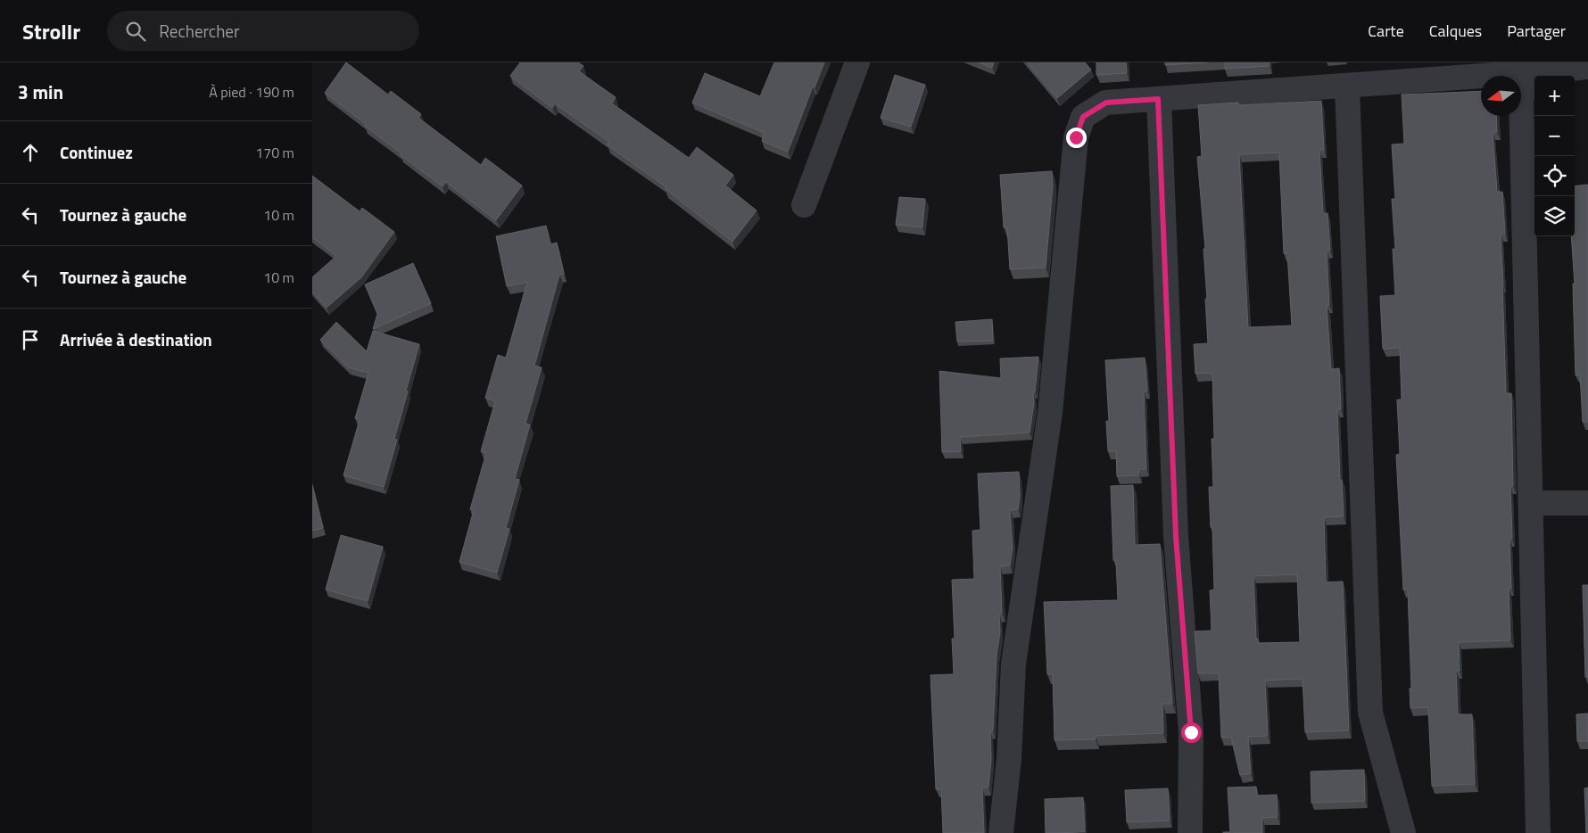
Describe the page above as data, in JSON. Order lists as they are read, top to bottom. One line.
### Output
{"north":"left","page":{"header":"Strollr","search":"Rechercher","nav":["Carte","Calques","Partager"],"heading":["3 min","À pied · 190 m"],"map_buttons":["+","−"],"list":[["Continuez","170 m"],["Tournez à gauche","10 m"],["Tournez à gauche","10 m"],"Arrivée à destination"]}}
